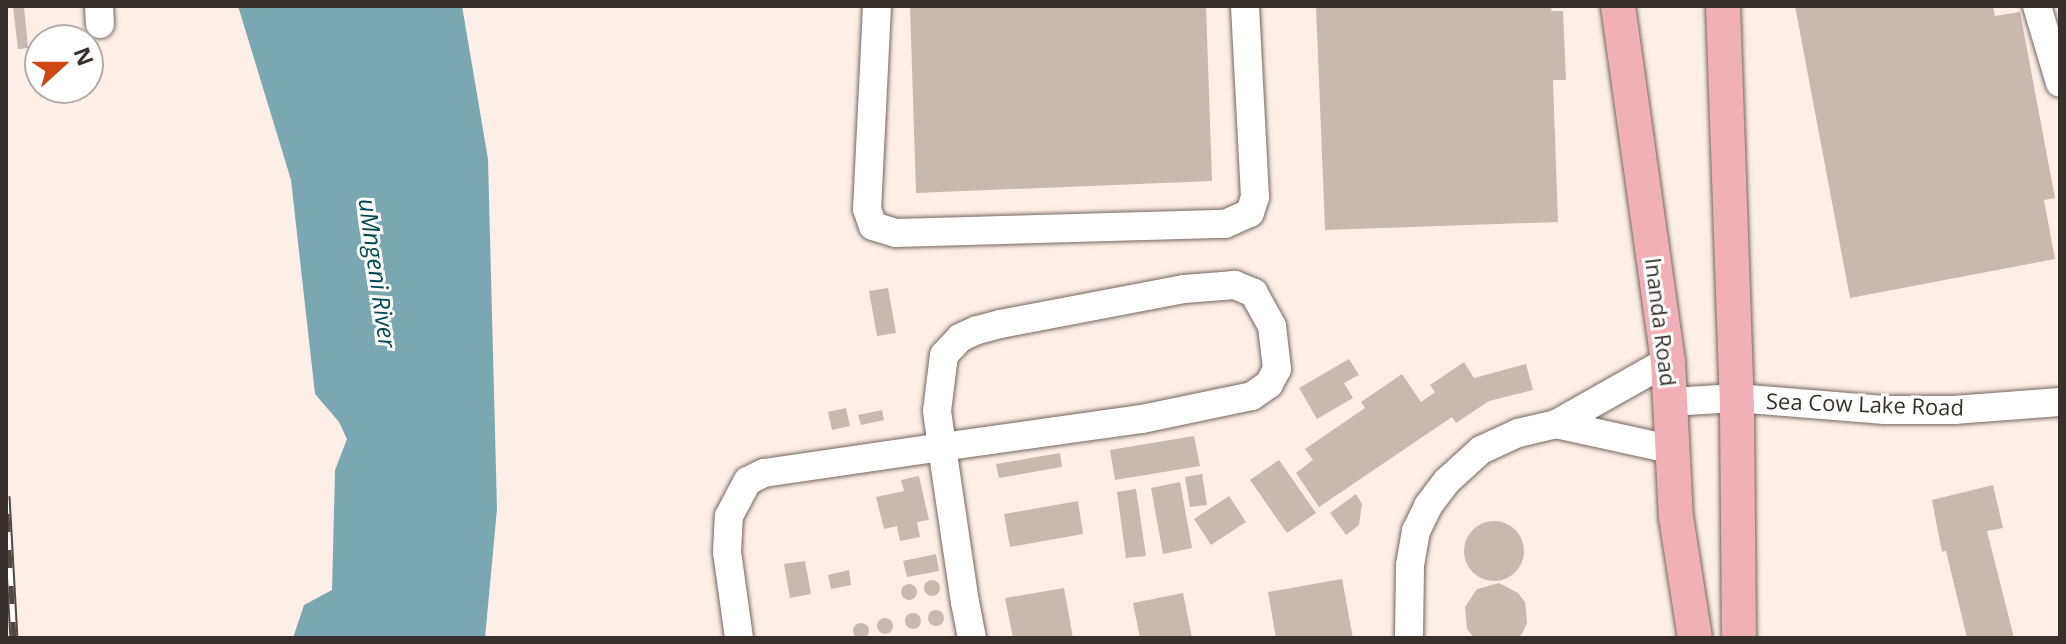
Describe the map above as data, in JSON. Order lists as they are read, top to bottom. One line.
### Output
{"streets":{"main road":["Inanda Road"],"street":["Sea Cow Lake Road"]},"crossings":[["Inanda Road","Sea Cow Lake Road"]],"water":["uMngeni River"],"north":"right"}
